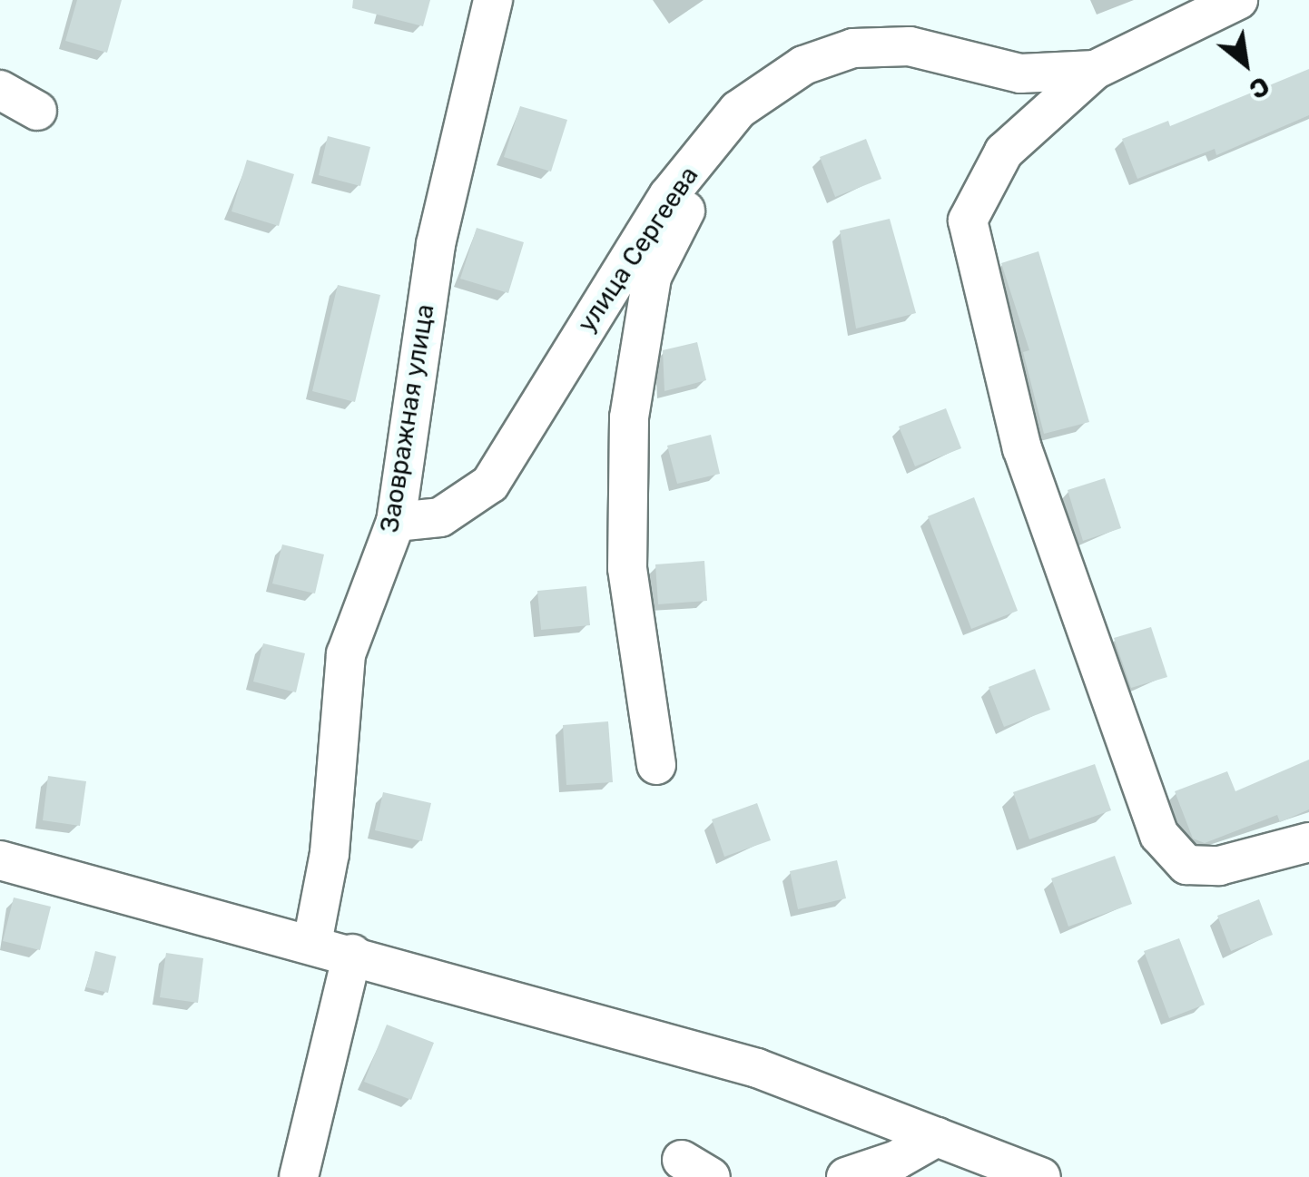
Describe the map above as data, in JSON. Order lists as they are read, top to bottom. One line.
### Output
{"streets":{"street":["улица Сергеева","Заовражная улица"]},"crossings":[["улица Сергеева","Заовражная улица"]],"north":"bottom right"}
